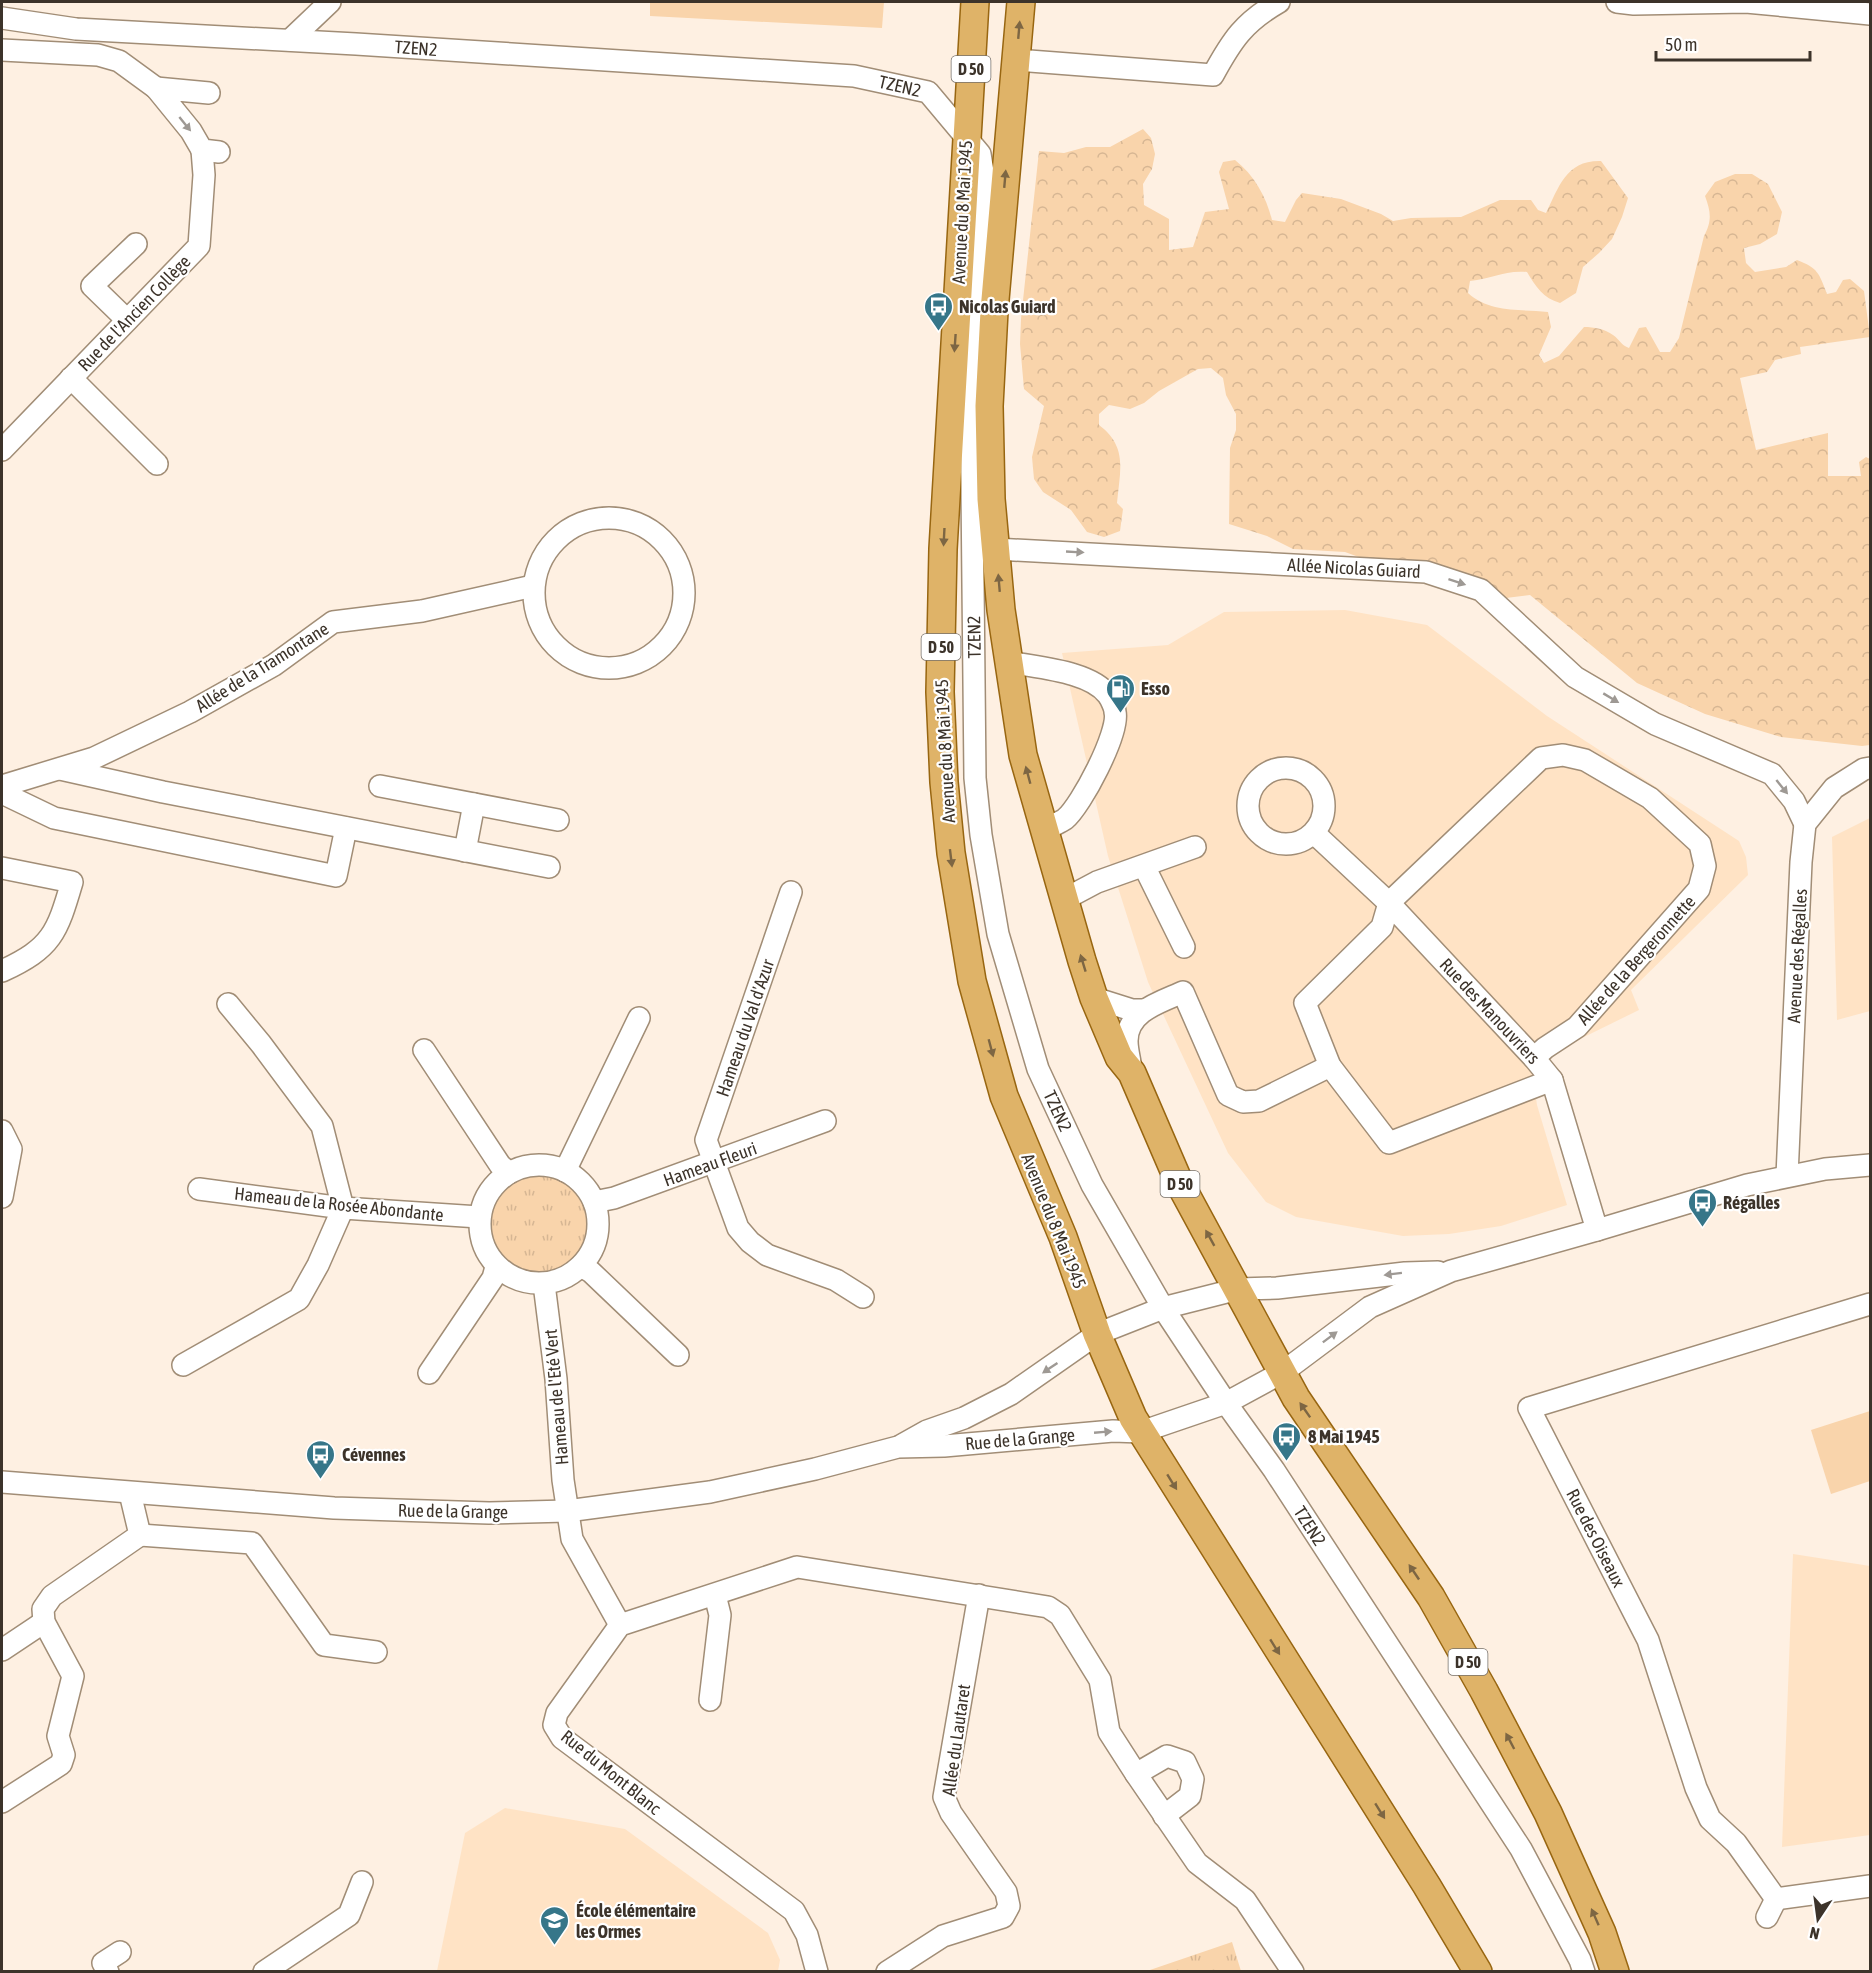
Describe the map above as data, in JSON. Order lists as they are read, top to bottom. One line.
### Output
{"streets":{"main road":["D 50","Avenue du 8 Mai 1945"],"street":["TZEN2","Rue de l'Ancien Collège","Allée Nicolas Guiard","Allée de la Tramontane","Avenue des Régalles","Allée de la Bergeronnette","Rue des Manouvriers","Hameau du Val d'Azur","Hameau Fleuri","Hameau de la Rosée Abondante","Hameau de l'Eté Vert","Rue de la Grange","Rue des Oiseaux","Allée du Lautaret","Rue du Mont Blanc"]},"crossings":[["TZEN2","Avenue du 8 Mai 1945"],["TZEN2","Rue de la Grange"],["D 50","Allée Nicolas Guiard"],["D 50","Rue de la Grange"],["Avenue du 8 Mai 1945","Rue de la Grange"],["Allée Nicolas Guiard","Avenue des Régalles"],["Allée de la Bergeronnette","Rue des Manouvriers"],["Hameau du Val d'Azur","Hameau Fleuri"],["Hameau Fleuri","Hameau de la Rosée Abondante"],["Hameau Fleuri","Hameau de l'Eté Vert"],["Hameau de la Rosée Abondante","Hameau de l'Eté Vert"],["Hameau de l'Eté Vert","Rue de la Grange"],["Hameau de l'Eté Vert","Rue du Mont Blanc"]],"one_way":["Rue de l'Ancien Collège","Allée Nicolas Guiard"],"places":{"bus stop":["Nicolas Guiard","Régalles","8 Mai 1945","Cévennes"],"fuel station":["Esso"],"school or university":["École élémentaire les Ormes"]},"scale_bar":"50 m","north":"bottom"}
